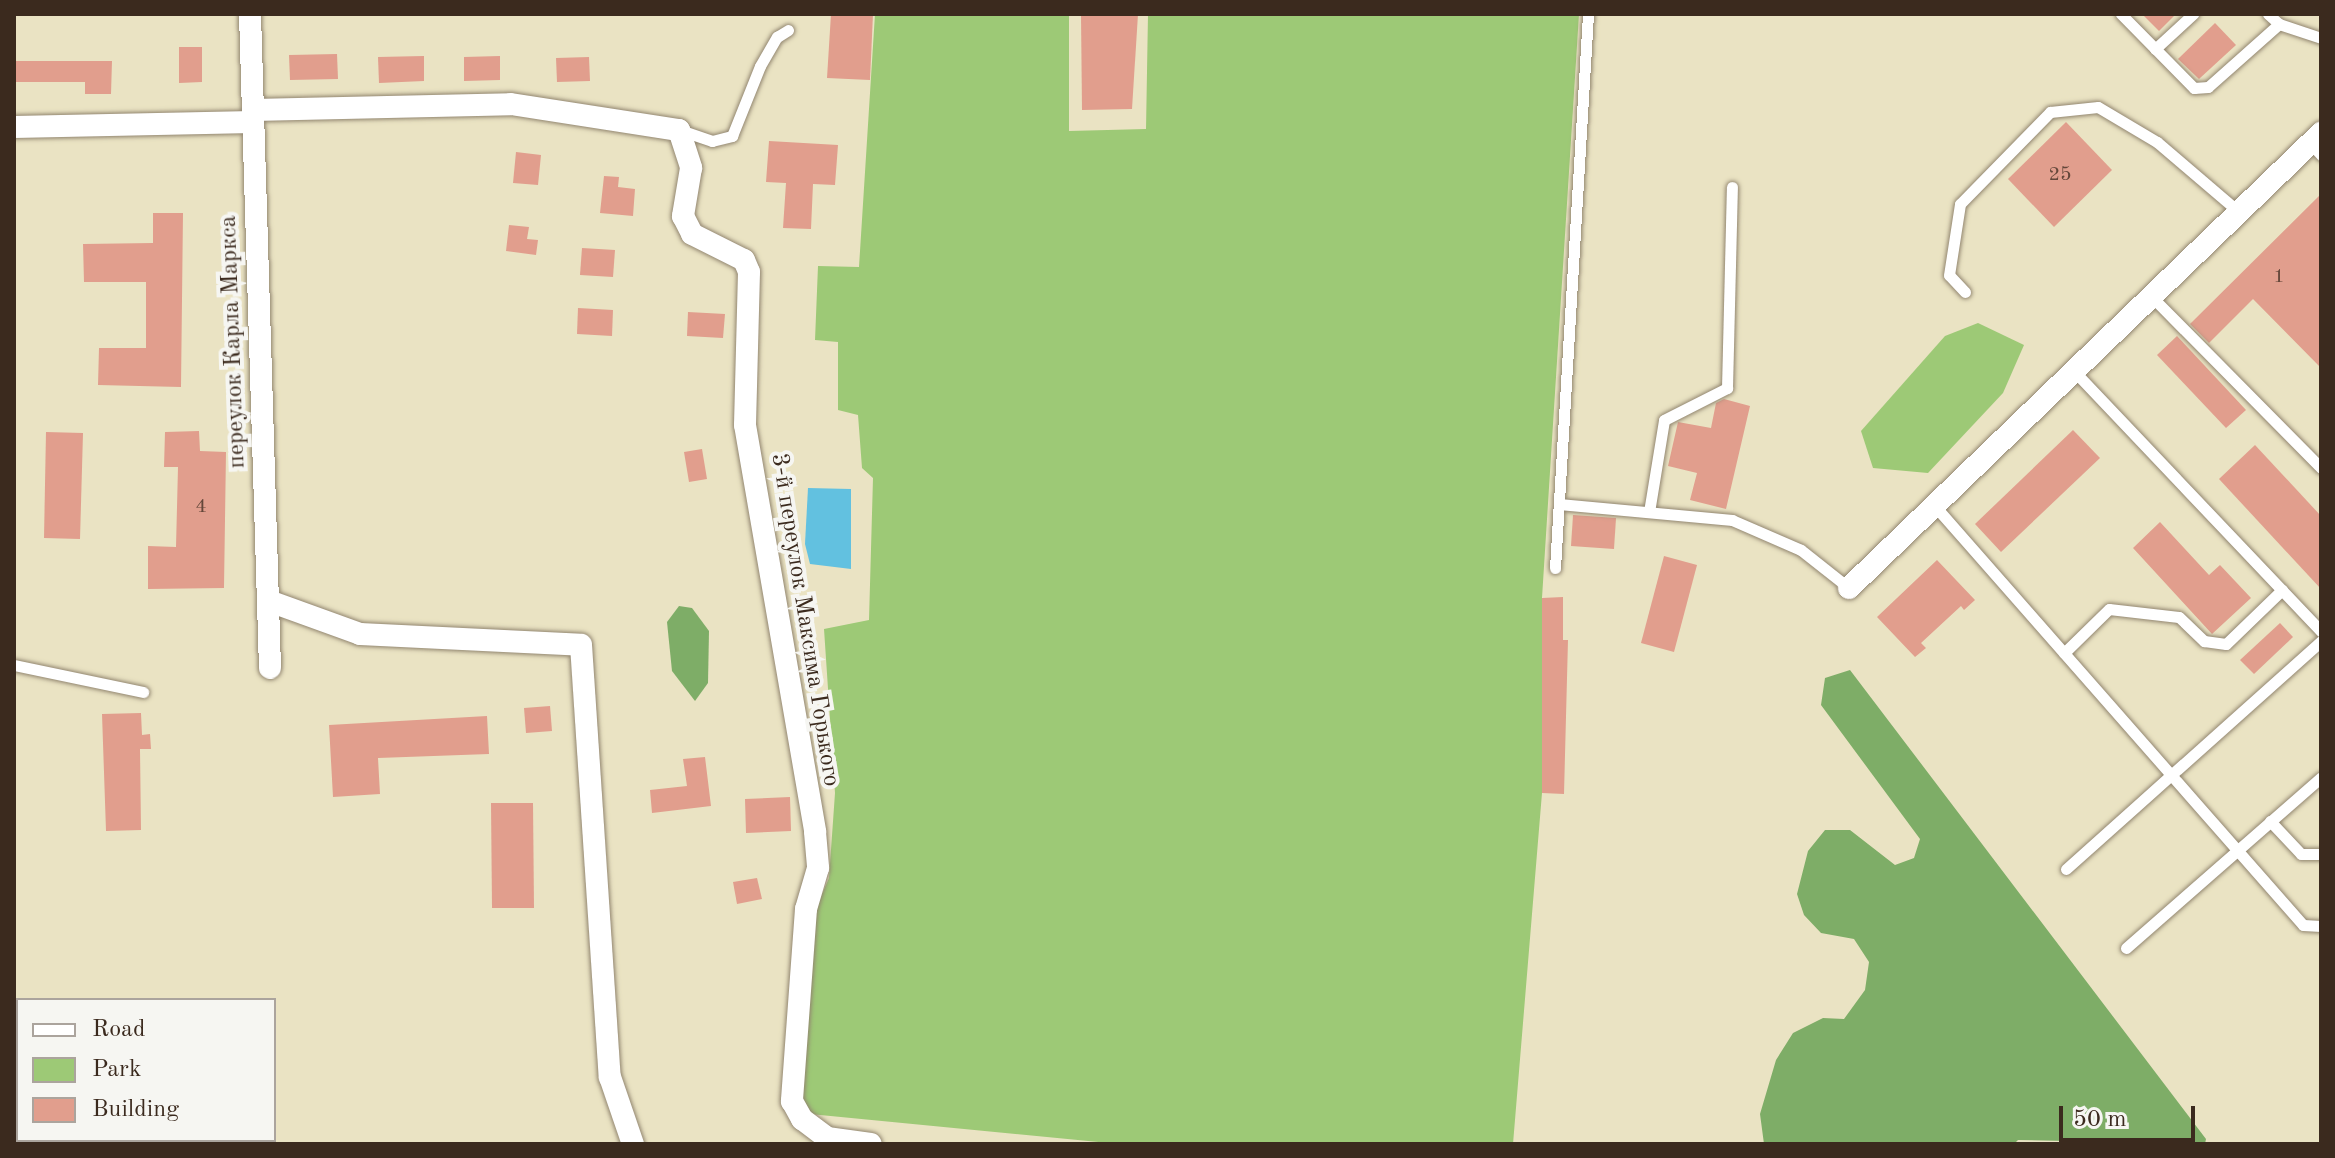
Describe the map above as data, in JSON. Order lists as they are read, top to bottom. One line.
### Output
{"streets":{"street":["переулок Карла Маркса","3-й переулок Максима Горького"]},"house_numbers":["25","1","4"],"legend":["Road","Park","Building"],"scale_bar":"50 m"}
